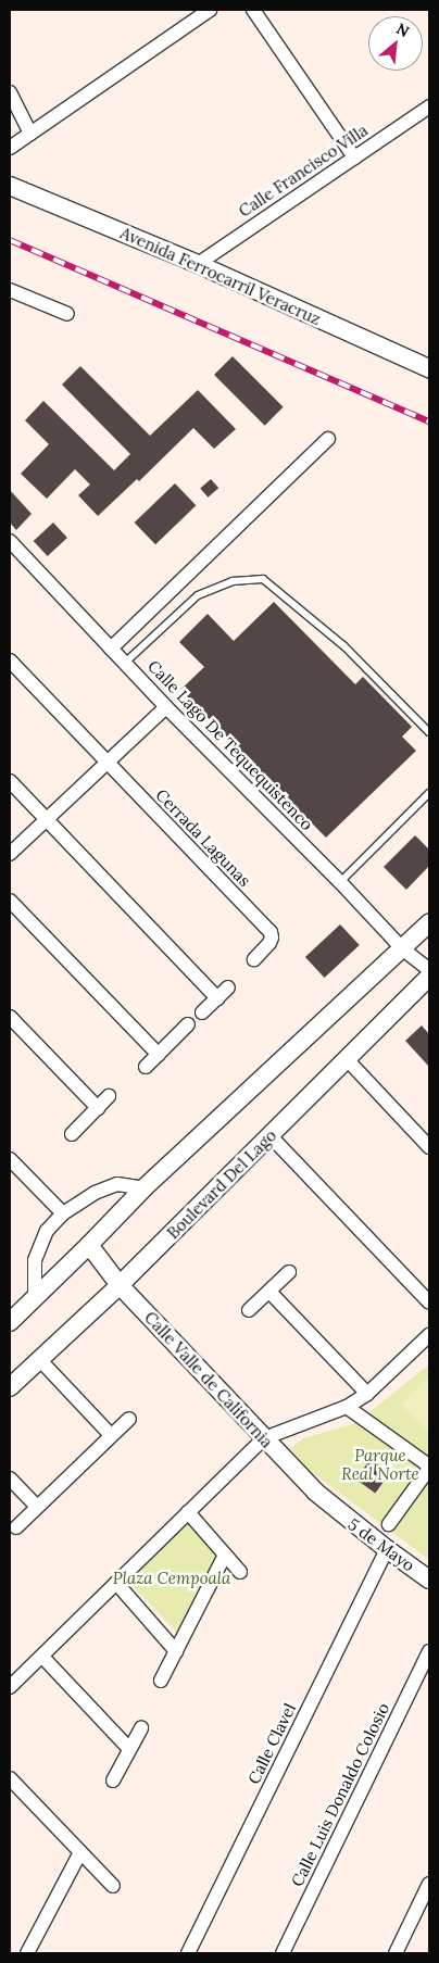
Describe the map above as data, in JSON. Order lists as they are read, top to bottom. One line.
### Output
{"streets":{"street":["Calle Francisco Villa","Avenida Ferrocarril Veracruz","Calle Lago De Tequequistenco","Cerrada Lagunas","Boulevard Del Lago","Calle Valle de California","5 de Mayo","Calle Clavel","Calle Luis Donaldo Colosio"]},"crossings":[["Calle Francisco Villa","Avenida Ferrocarril Veracruz"],["Boulevard Del Lago","Calle Valle de California"],["Calle Valle de California","5 de Mayo"],["5 de Mayo","Calle Clavel"]],"parks":["Parque Real Norte","Plaza Cempoala"],"north":"top right"}
